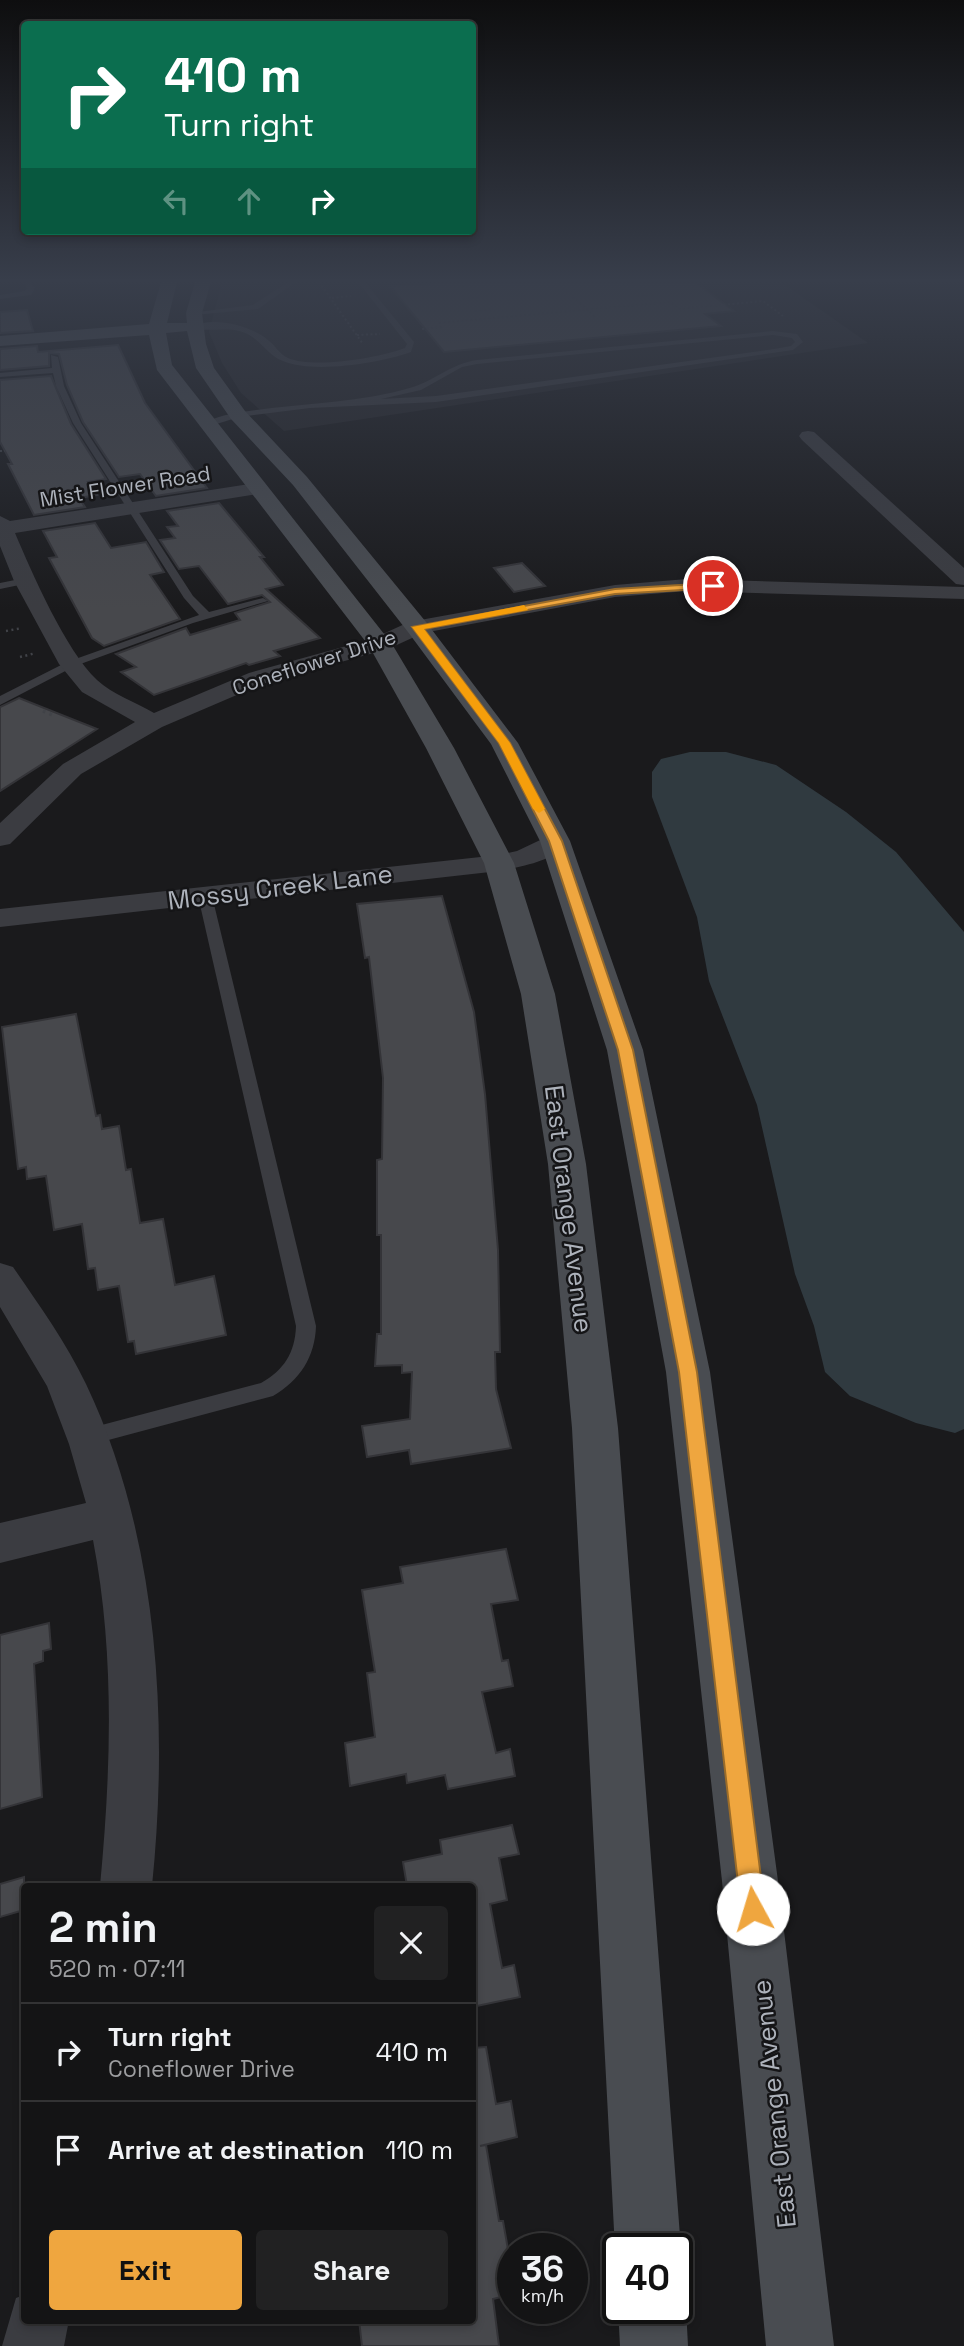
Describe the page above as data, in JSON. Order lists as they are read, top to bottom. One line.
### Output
{"streets":{"street":["Mist Flower Road","Coneflower Drive","Mossy Creek Lane","East Orange Avenue"]},"crossings":[["Mist Flower Road","East Orange Avenue"],["Coneflower Drive","East Orange Avenue"],["Mossy Creek Lane","East Orange Avenue"]],"page":{"turn":["410 m","Turn right"],"heading":["2 min","520 m · 07:11"],"list":[{"name":"Turn right","note":"Coneflower Drive","value":"410 m"},{"name":"Arrive at destination","value":"110 m"}],"buttons":["Exit","Share"],"speed":"36 km/h","limit":"40"}}
